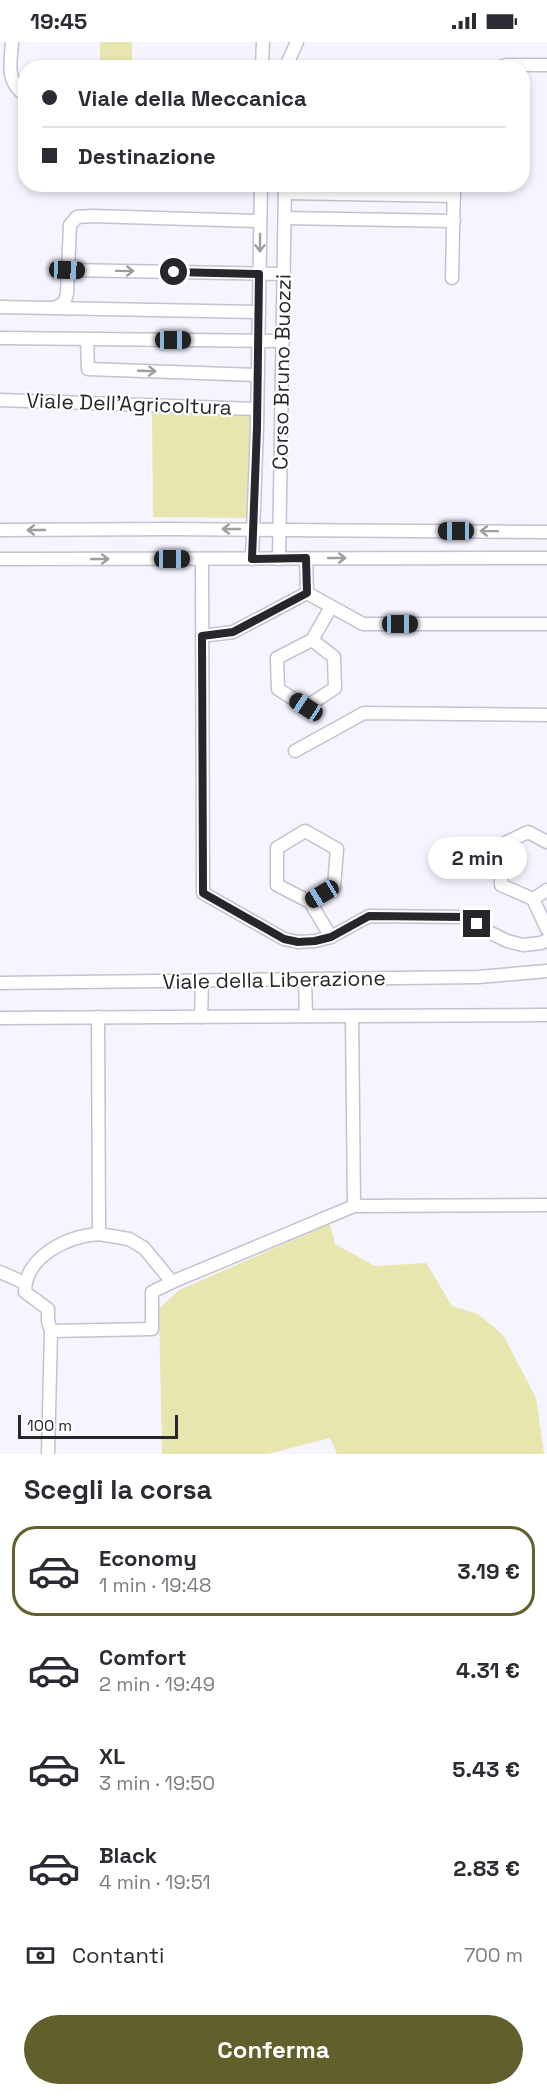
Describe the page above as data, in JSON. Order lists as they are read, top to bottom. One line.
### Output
{"streets":{"street":["Corso Bruno Buozzi","Viale Dell'Agricoltura","Viale della Liberazione"]},"crossings":[["Corso Bruno Buozzi","Viale Dell'Agricoltura"]],"scale_bar":"100 m","page":{"status":"19:45","banner":["Viale della Meccanica","Destinazione"],"bubble":"2 min","scale":"100 m","heading":"Scegli la corsa","list":[{"name":"Economy","note":"1 min · 19:48","value":"3.19 €"},{"name":"Comfort","note":"2 min · 19:49","value":"4.31 €"},{"name":"XL","note":"3 min · 19:50","value":"5.43 €"},{"name":"Black","note":"4 min · 19:51","value":"2.83 €"}],"pay":["Contanti","700 m"],"buttons":"Conferma"}}
